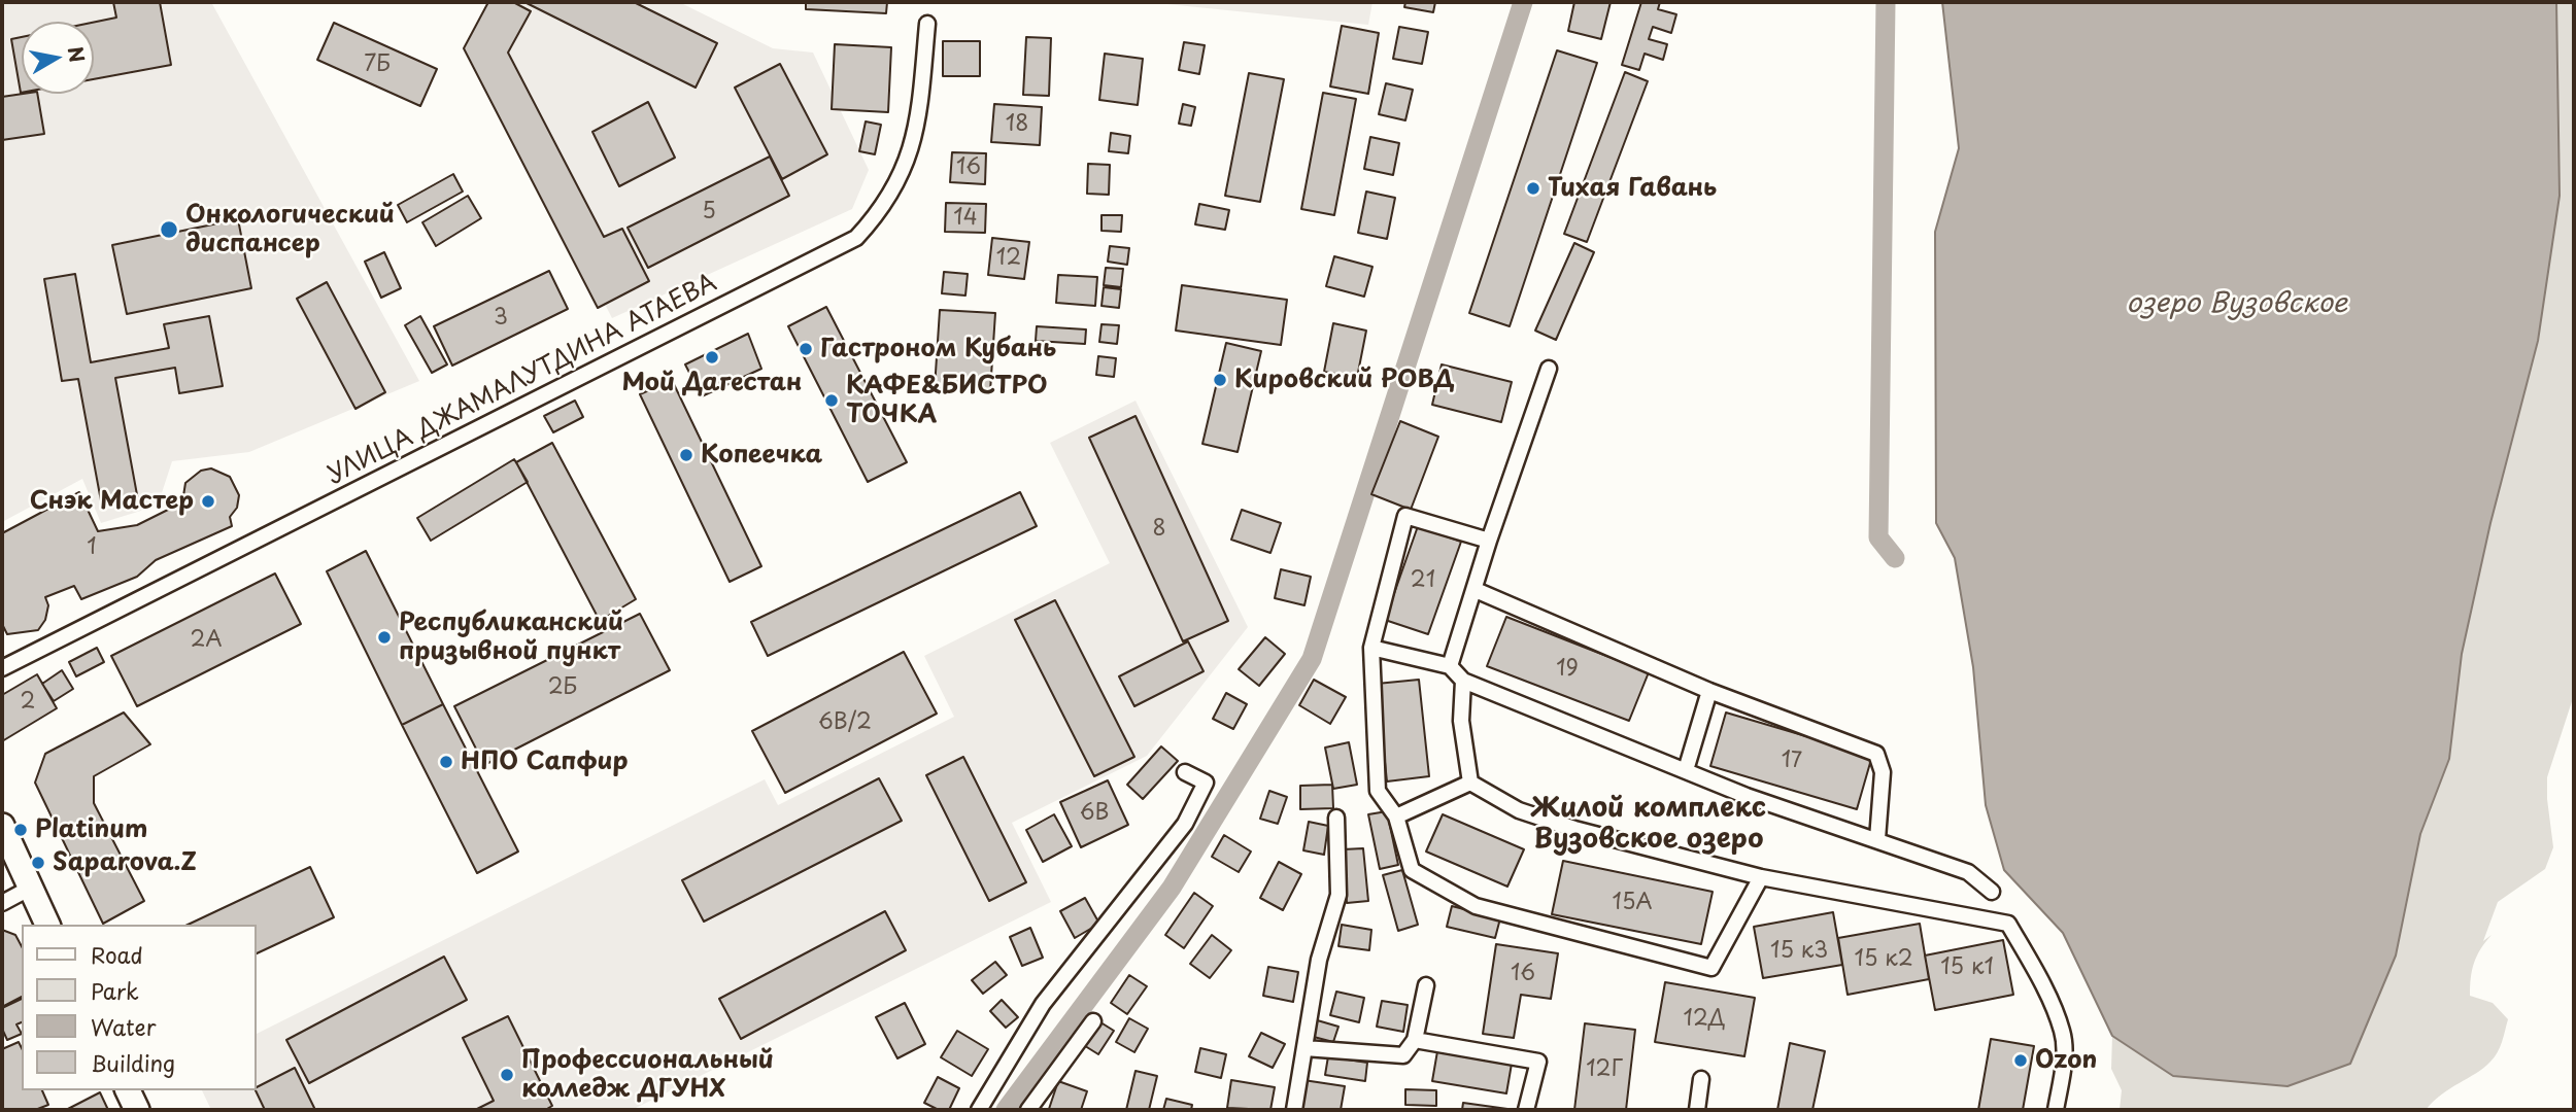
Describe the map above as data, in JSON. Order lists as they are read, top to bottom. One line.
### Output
{"streets":{"street":["УЛИЦА ДЖАМАЛУТДИНА АТАЕВА"]},"districts":["Жилой комплекс Вузовское озеро"],"water":["озеро Вузовское"],"places":["Тихая Гавань","Онкологический диспансер","Гастроном Кубань","Мой Дагестан","Кировский РОВД","КАФЕ&БИСТРО ТОЧКА","Копеечка","Снэк Мастер","Республиканский призывной пункт","НПО Сапфир","Platinum","Saparova.Z","Ozon","Профессиональный колледж ДГУНХ"],"house_numbers":["7Б","18","16","5","14","12","3","8","1","21","2А","19","2Б","2","6В/2","17","6В","15А","15 к3","15 к2","15 к1","16","12Д","12Г"],"legend":["Road","Park","Water","Building"],"north":"right"}
